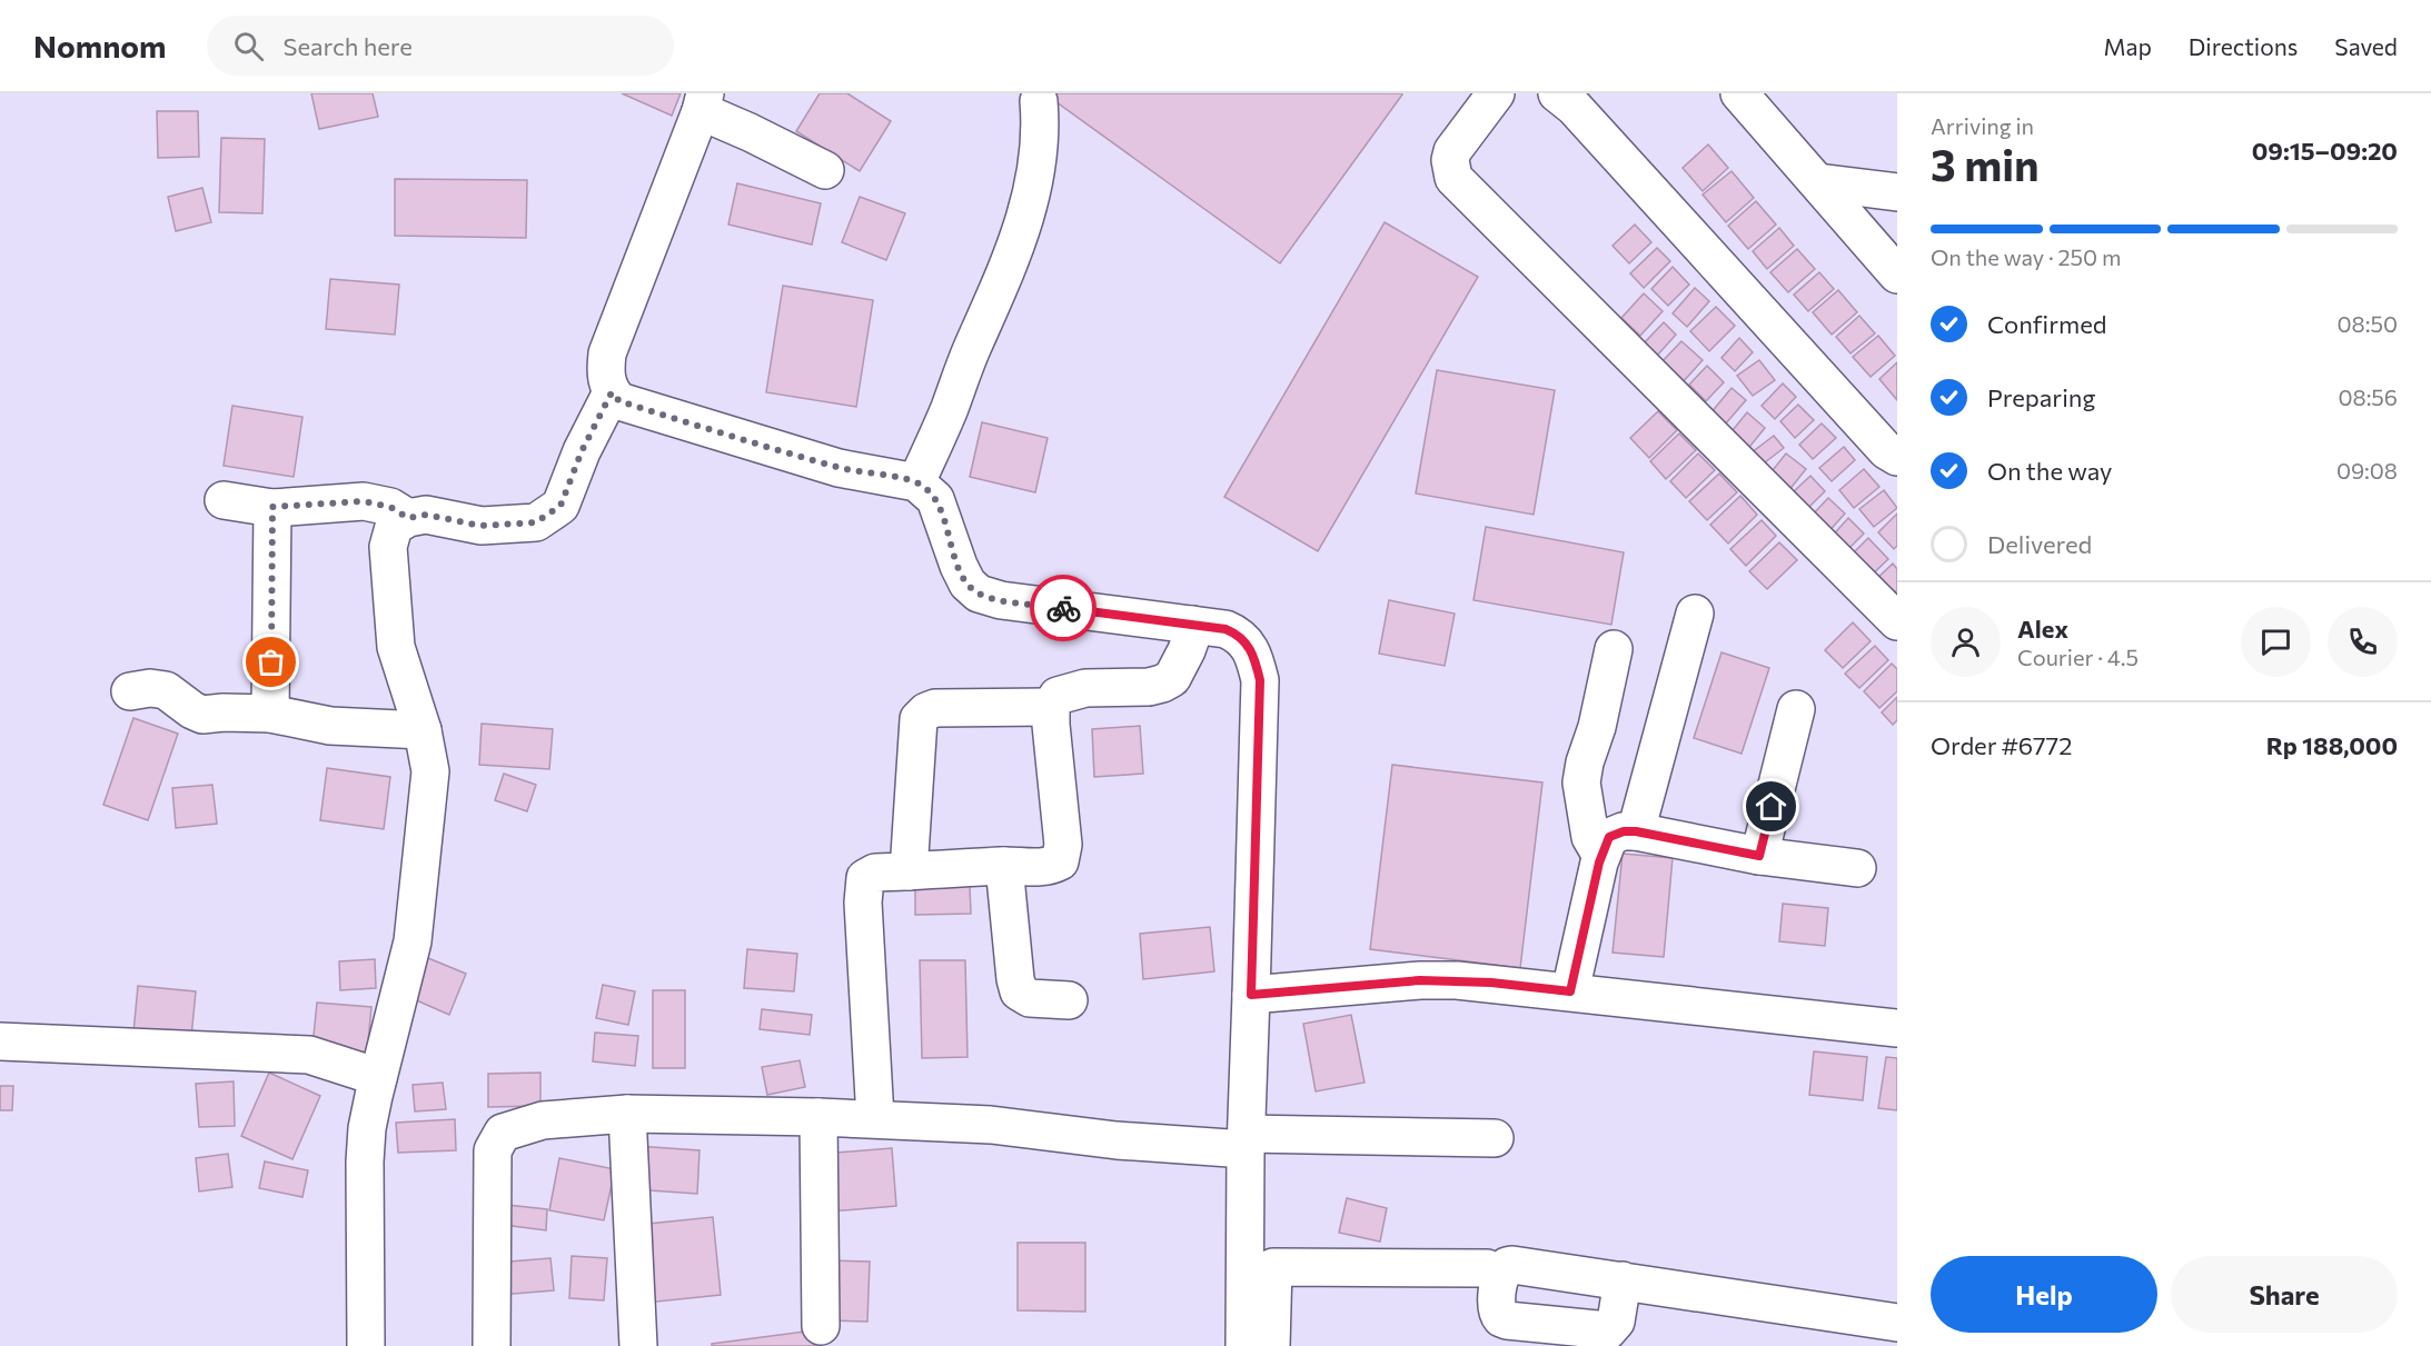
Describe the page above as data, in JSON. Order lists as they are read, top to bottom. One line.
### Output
{"page":{"header":"Nomnom","search":"Search here","nav":["Map","Directions","Saved"],"heading":["3 min","Arriving in","09:15–09:20"],"panel":["Alex","Courier · 4.5","Order #6772","Rp 188,000"],"bar":"On the way · 250 m","list":[["Confirmed","08:50"],["Preparing","08:56"],["On the way","09:08"],"Delivered"],"buttons":["Help","Share"]}}
